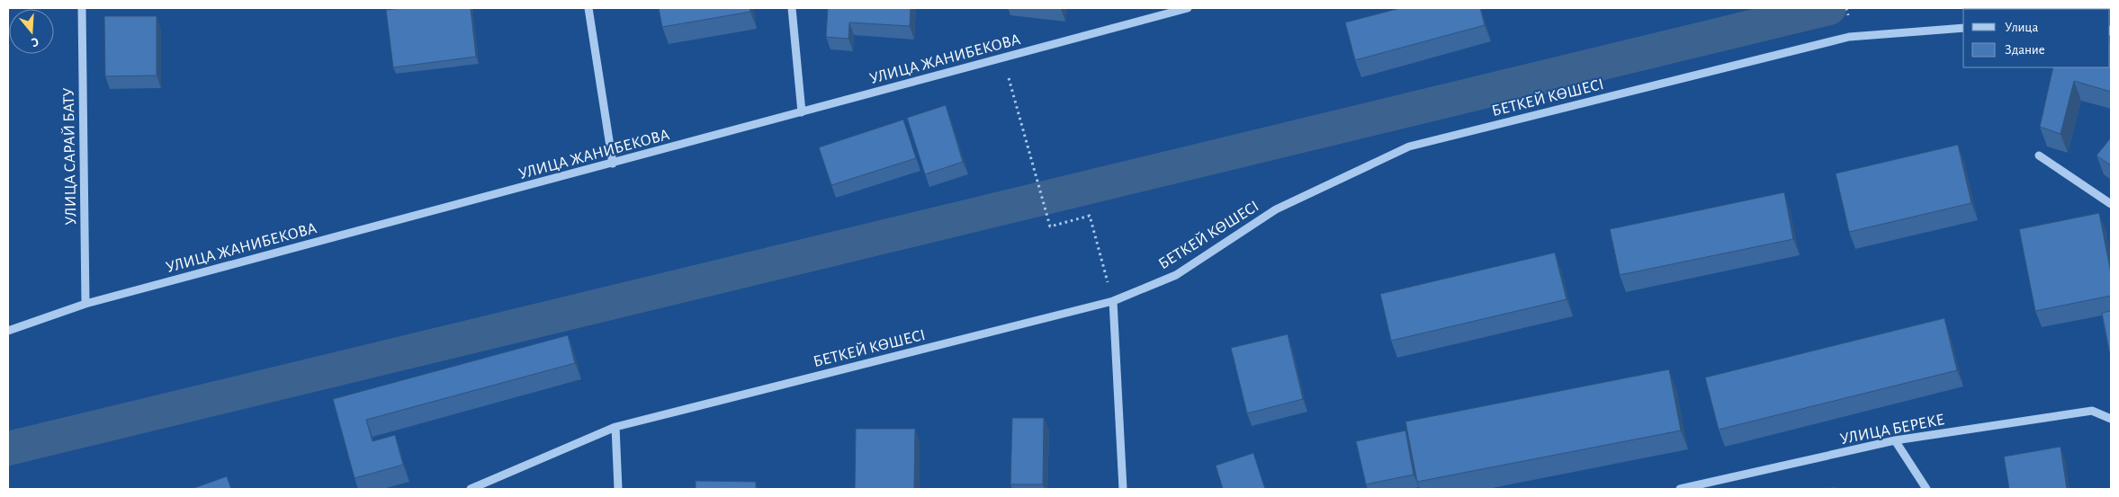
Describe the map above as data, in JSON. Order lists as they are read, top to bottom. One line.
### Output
{"streets":{"street":["УЛИЦА ЖАНИБЕКОВА","БЕТКЕЙ КӨШЕСІ","УЛИЦА САРАЙ БАТУ","УЛИЦА БЕРЕКЕ"]},"crossings":[["УЛИЦА ЖАНИБЕКОВА","УЛИЦА САРАЙ БАТУ"]],"legend":["Улица","Здание"],"north":"bottom"}
